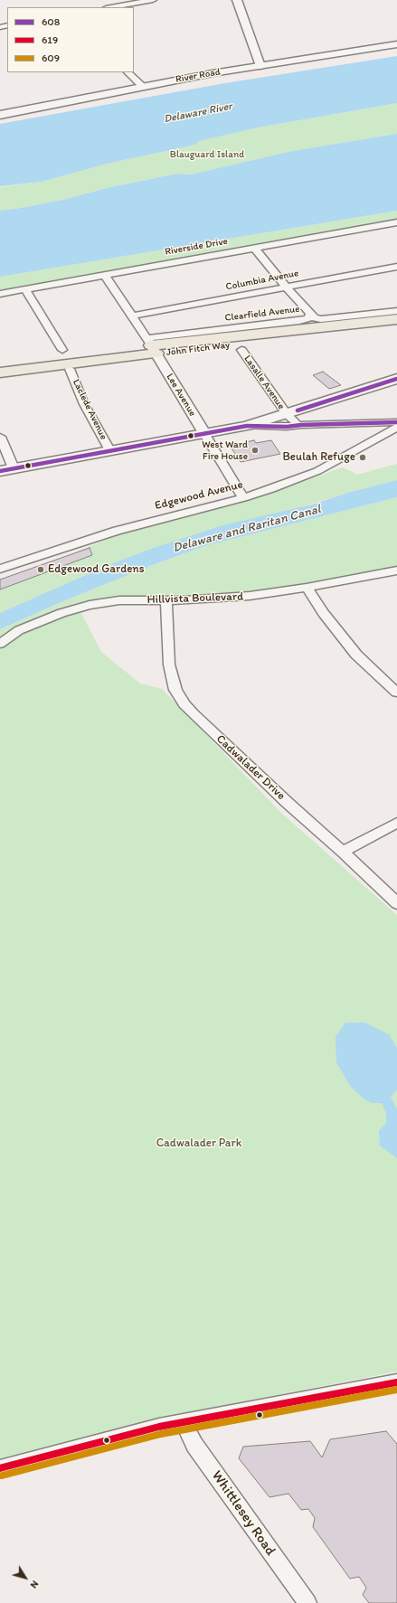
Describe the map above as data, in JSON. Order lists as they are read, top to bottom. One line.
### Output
{"streets":{"highway":["John Fitch Way"],"main road":["River Road"],"street":["Riverside Drive","Columbia Avenue","Clearfield Avenue","Lasalle Avenue","Lee Avenue","Laclede Avenue","Edgewood Avenue","Hillvista Boulevard","Cadwalader Drive","Whittlesey Road"]},"crossings":[["Riverside Drive","Lee Avenue"],["Columbia Avenue","Lee Avenue"],["Clearfield Avenue","John Fitch Way"],["Clearfield Avenue","Lee Avenue"],["John Fitch Way","Lee Avenue"],["Lee Avenue","Edgewood Avenue"],["Hillvista Boulevard","Cadwalader Drive"]],"water":["Delaware River","Delaware and Raritan Canal"],"parks":["Blauguard Island","Cadwalader Park"],"places":["West Ward Fire House","Beulah Refuge","Edgewood Gardens"],"lines":["transit line 608","transit line 619","transit line 609"],"legend":["608","619","609"],"north":"bottom right"}
